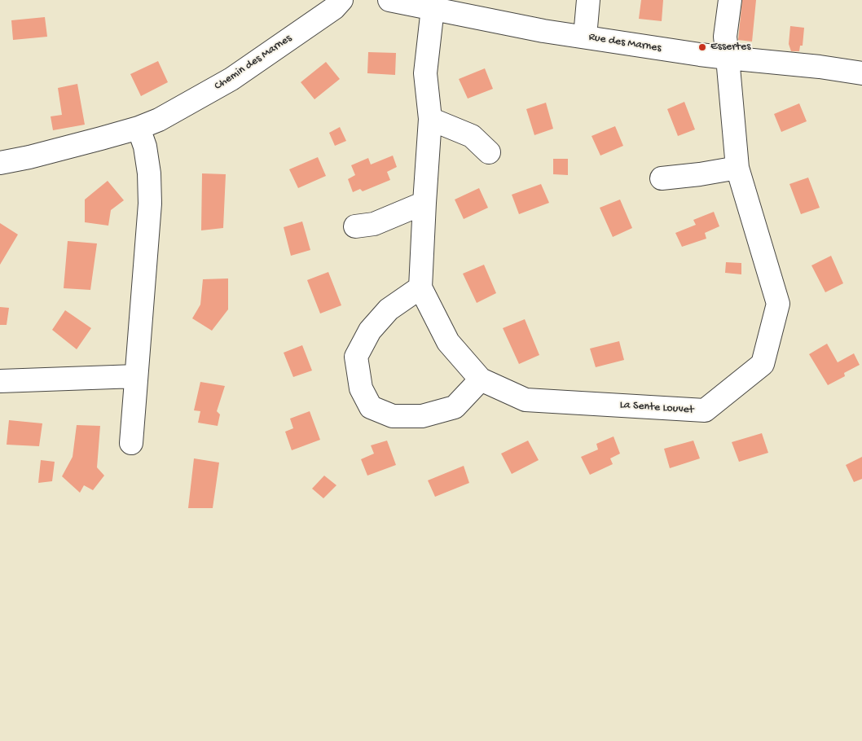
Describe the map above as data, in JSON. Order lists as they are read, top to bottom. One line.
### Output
{"streets":{"street":["Rue des Marnes","Chemin des Marnes","La Sente Louvet"]},"crossings":[["Rue des Marnes","La Sente Louvet"]],"places":["Essertes"]}
